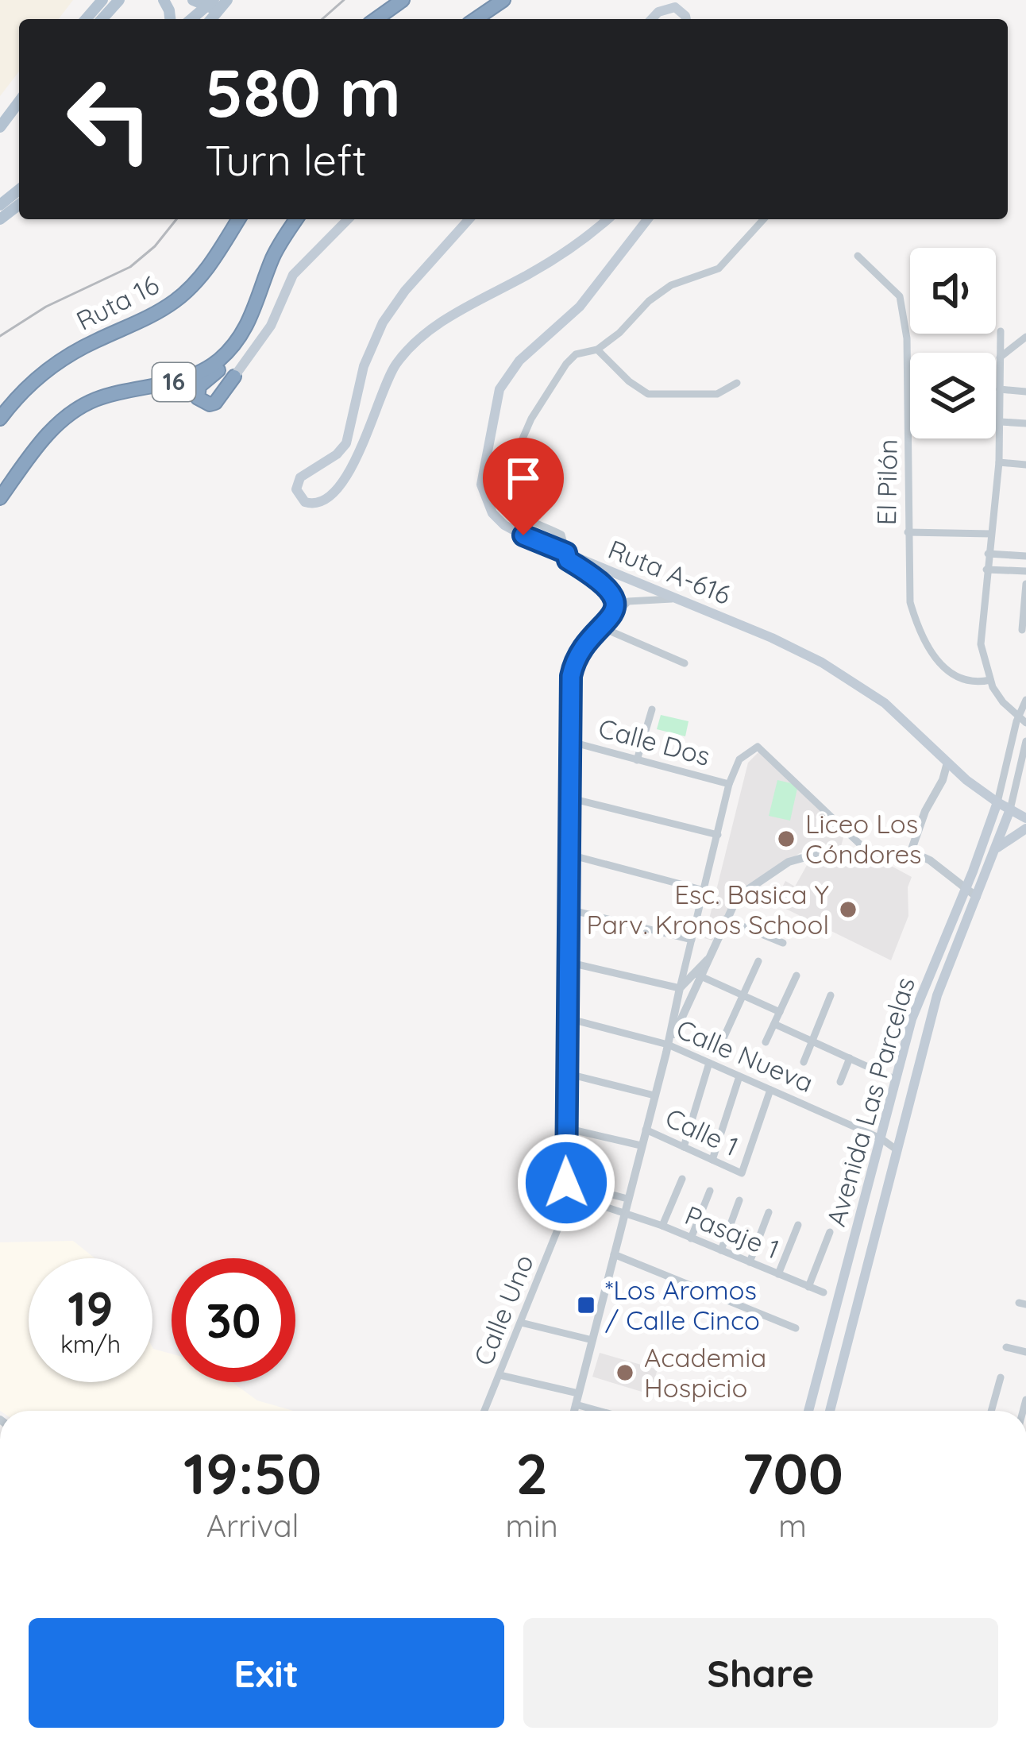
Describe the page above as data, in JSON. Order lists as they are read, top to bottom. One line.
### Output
{"streets":{"highway":["Ruta 16","16"],"main road":["Ruta A-616","Avenida Las Parcelas"],"street":["El Pilón","Calle Dos","Calle Nueva","Calle 1","Pasaje 1","Calle Uno"]},"crossings":[["Ruta A-616","Avenida Las Parcelas"],["Ruta A-616","Calle Uno"],["Calle Dos","Calle Uno"],["Calle Nueva","Avenida Las Parcelas"],["Calle Nueva","Calle 1"],["Calle Nueva","Calle Uno"],["Pasaje 1","Calle Uno"]],"places":{"other":["Liceo Los Cóndores","Esc. Basica Y Parv. Kronos School","Academia Hospicio"],"transit":["*Los Aromos / Calle Cinco"]},"page":{"turn":["580 m","Turn left"],"speed":"19 km/h","limit":"30","eta":["19:50","Arrival","2","min","700","m"],"buttons":["Exit","Share"]}}
